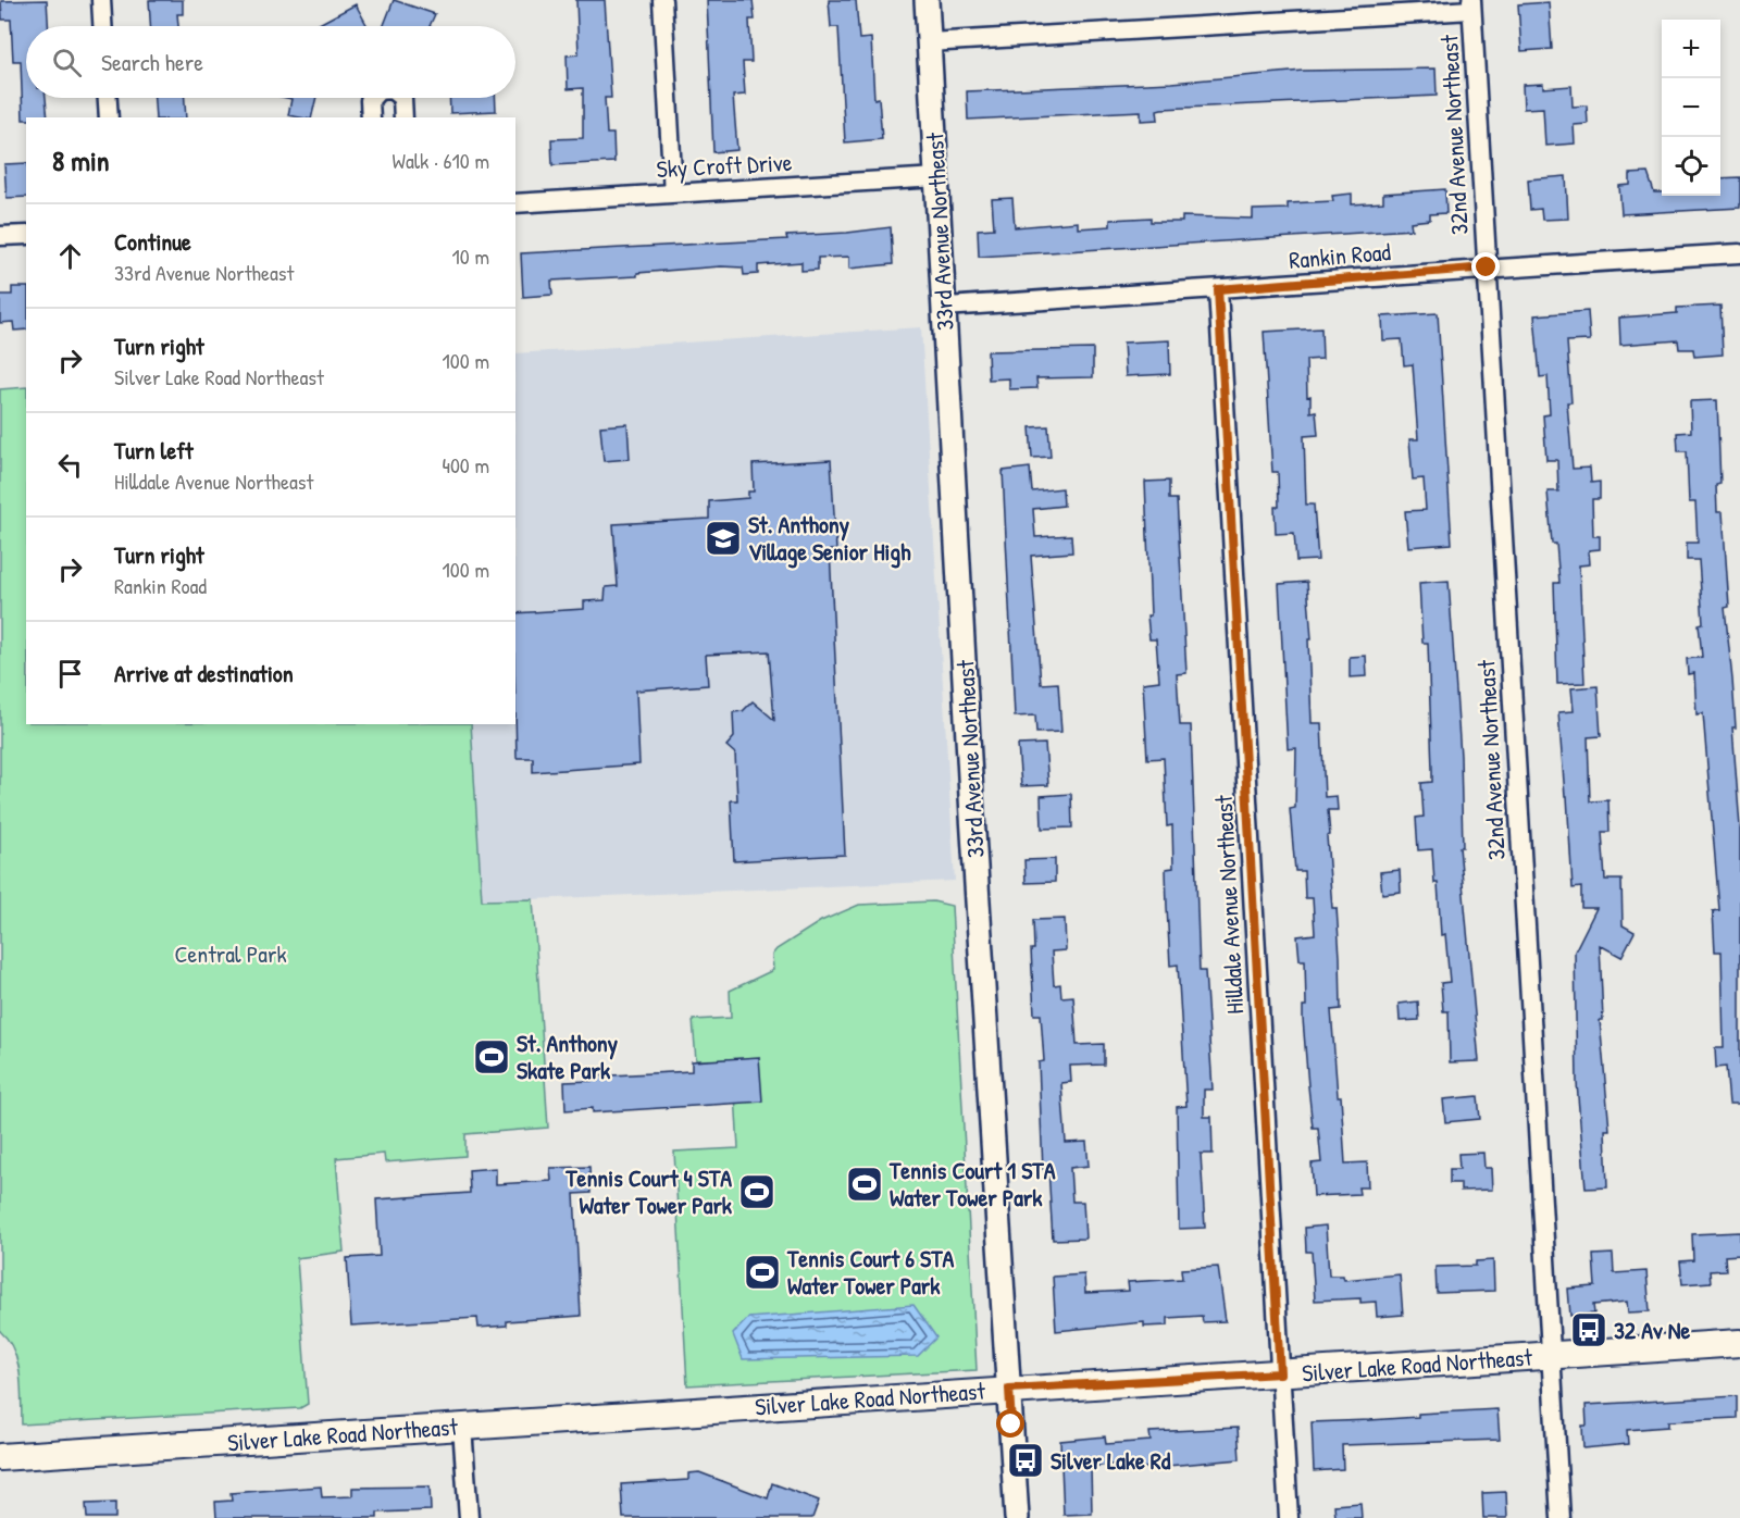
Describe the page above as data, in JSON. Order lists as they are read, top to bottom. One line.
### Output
{"streets":{"main road":["Silver Lake Road Northeast"],"street":["32nd Avenue Northeast","Sky Croft Drive","33rd Avenue Northeast","Rankin Road","Hilldale Avenue Northeast"]},"crossings":[["32nd Avenue Northeast","Rankin Road"],["32nd Avenue Northeast","Silver Lake Road Northeast"],["Sky Croft Drive","33rd Avenue Northeast"],["33rd Avenue Northeast","Rankin Road"],["33rd Avenue Northeast","Silver Lake Road Northeast"],["Rankin Road","Hilldale Avenue Northeast"],["Hilldale Avenue Northeast","Silver Lake Road Northeast"]],"parks":["Central Park"],"places":{"school or university":["St. Anthony Village Senior High"],"sports":["St. Anthony Skate Park","Tennis Court 1 STA Water Tower Park","Tennis Court 4 STA Water Tower Park","Tennis Court 6 STA Water Tower Park"],"bus stop":["32 Av Ne","Silver Lake Rd"]},"page":{"map_buttons":["+","−"],"search":"Search here","heading":["8 min","Walk · 610 m"],"list":[["Continue","33rd Avenue Northeast","10 m"],["Turn right","Silver Lake Road Northeast","100 m"],["Turn left","Hilldale Avenue Northeast","400 m"],["Turn right","Rankin Road","100 m"],"Arrive at destination"]}}
